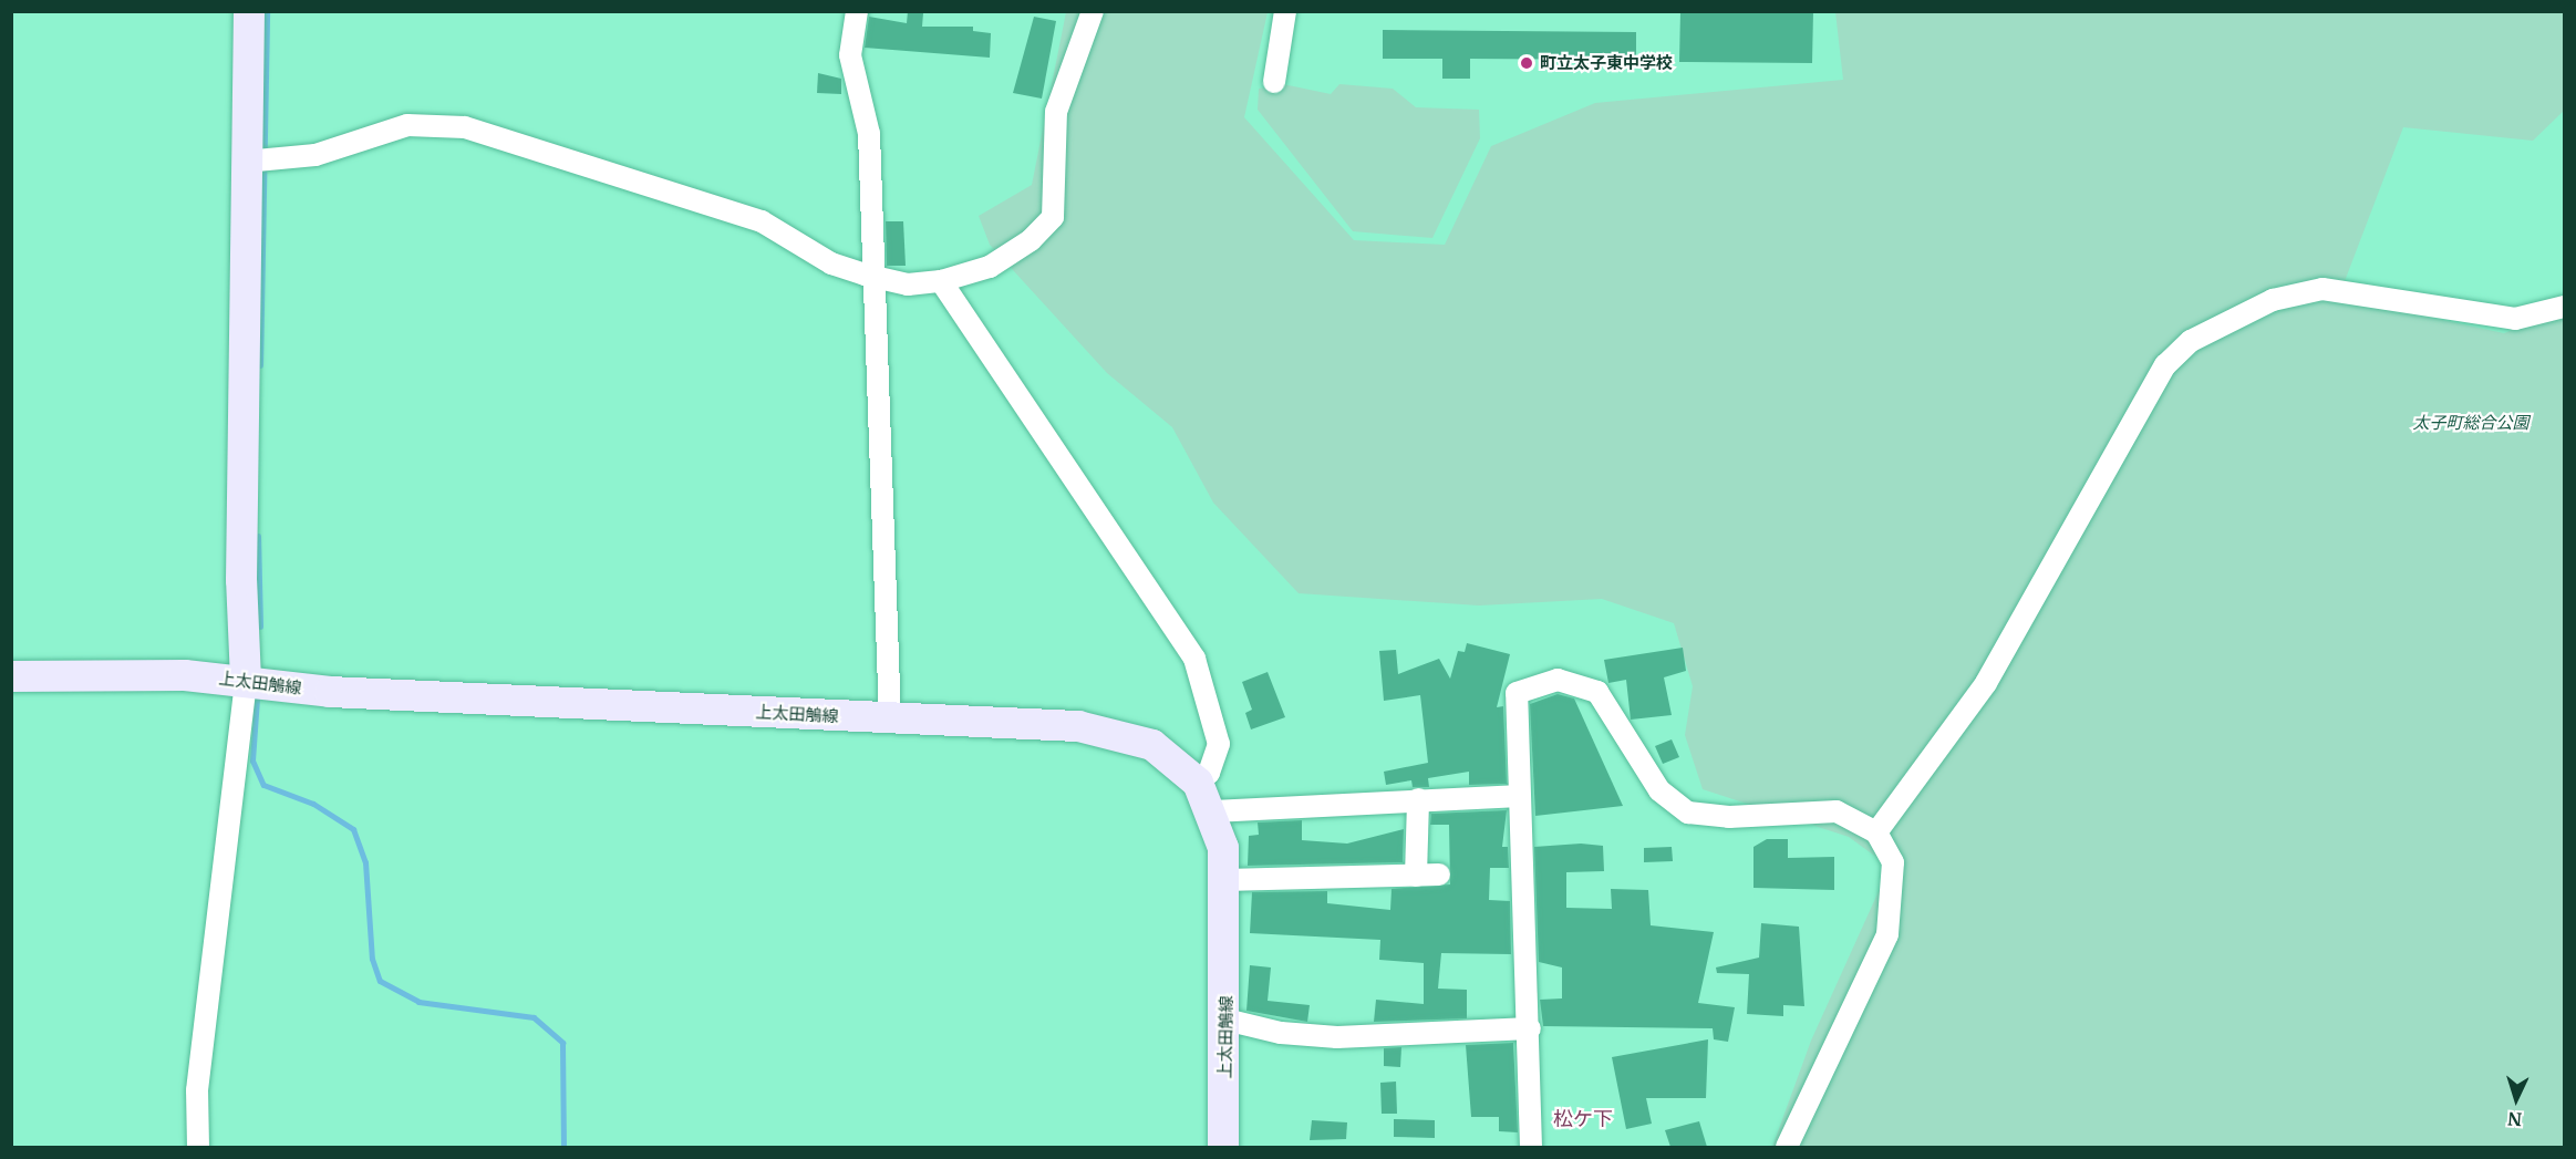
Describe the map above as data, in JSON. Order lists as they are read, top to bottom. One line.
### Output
{"streets":{"main road":["上太田鵤線"]},"districts":["松ケ下"],"parks":["太子町総合公園"],"places":["町立太子東中学校"],"north":"bottom"}
